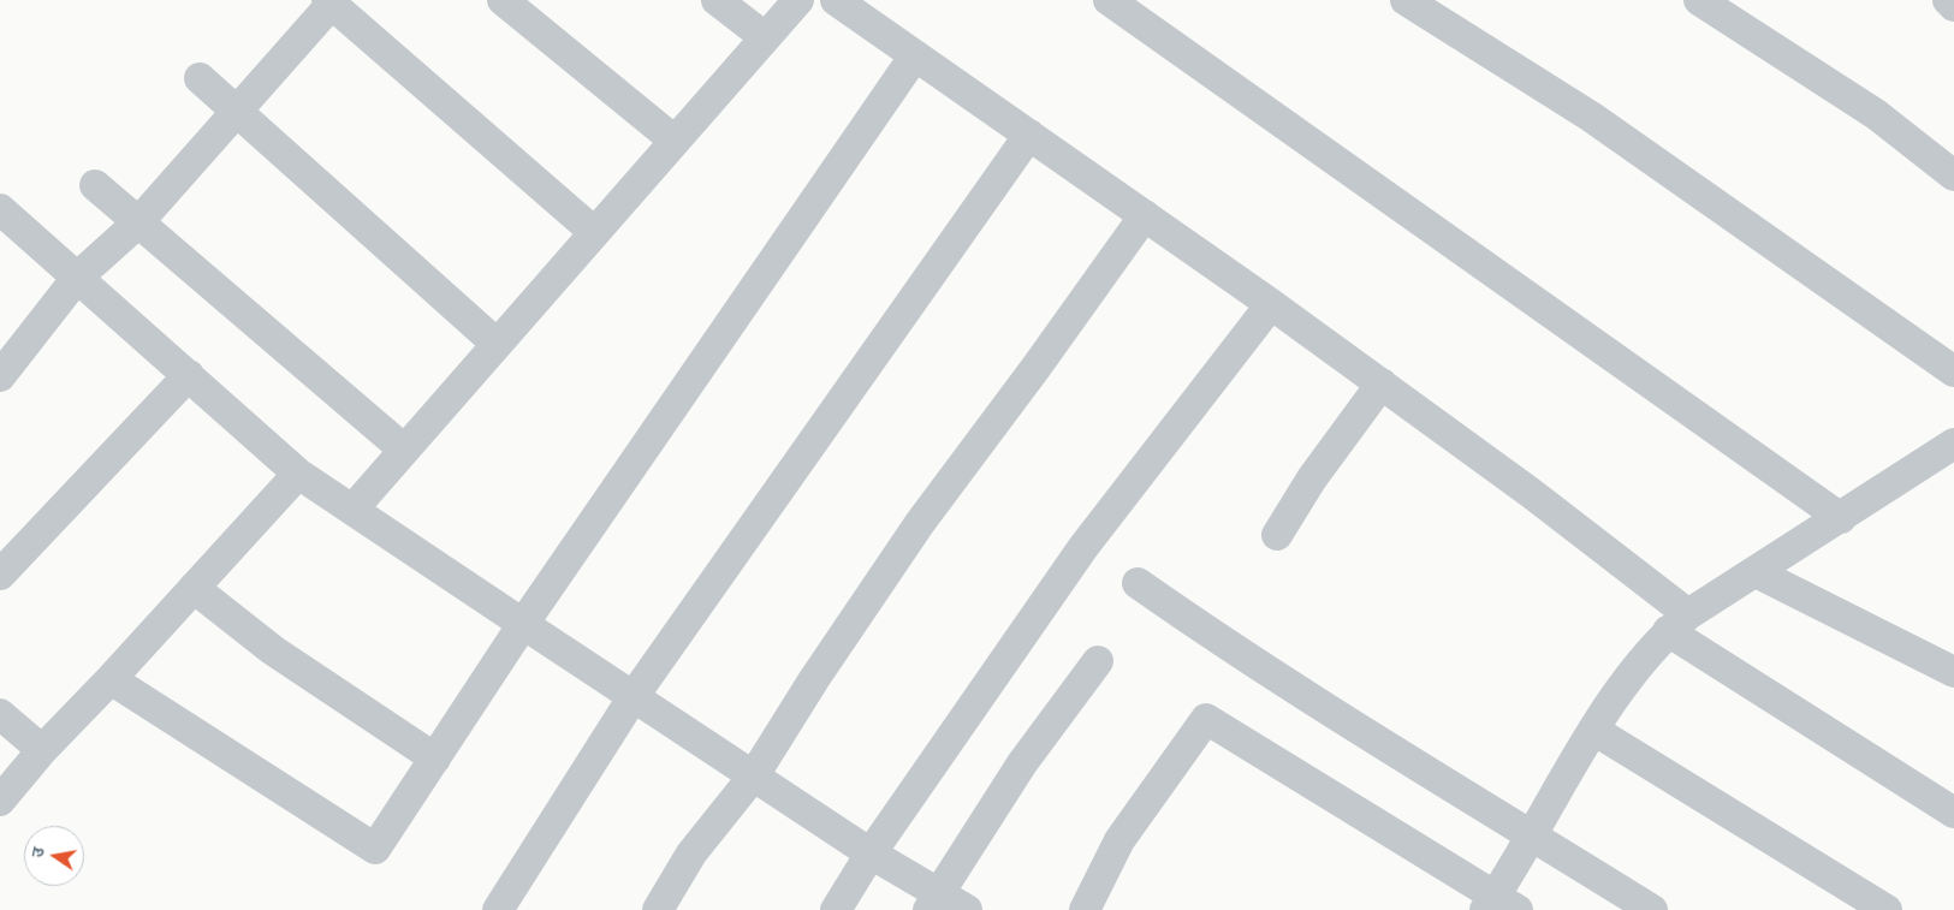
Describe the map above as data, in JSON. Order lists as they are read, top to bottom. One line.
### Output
{"north":"left"}
